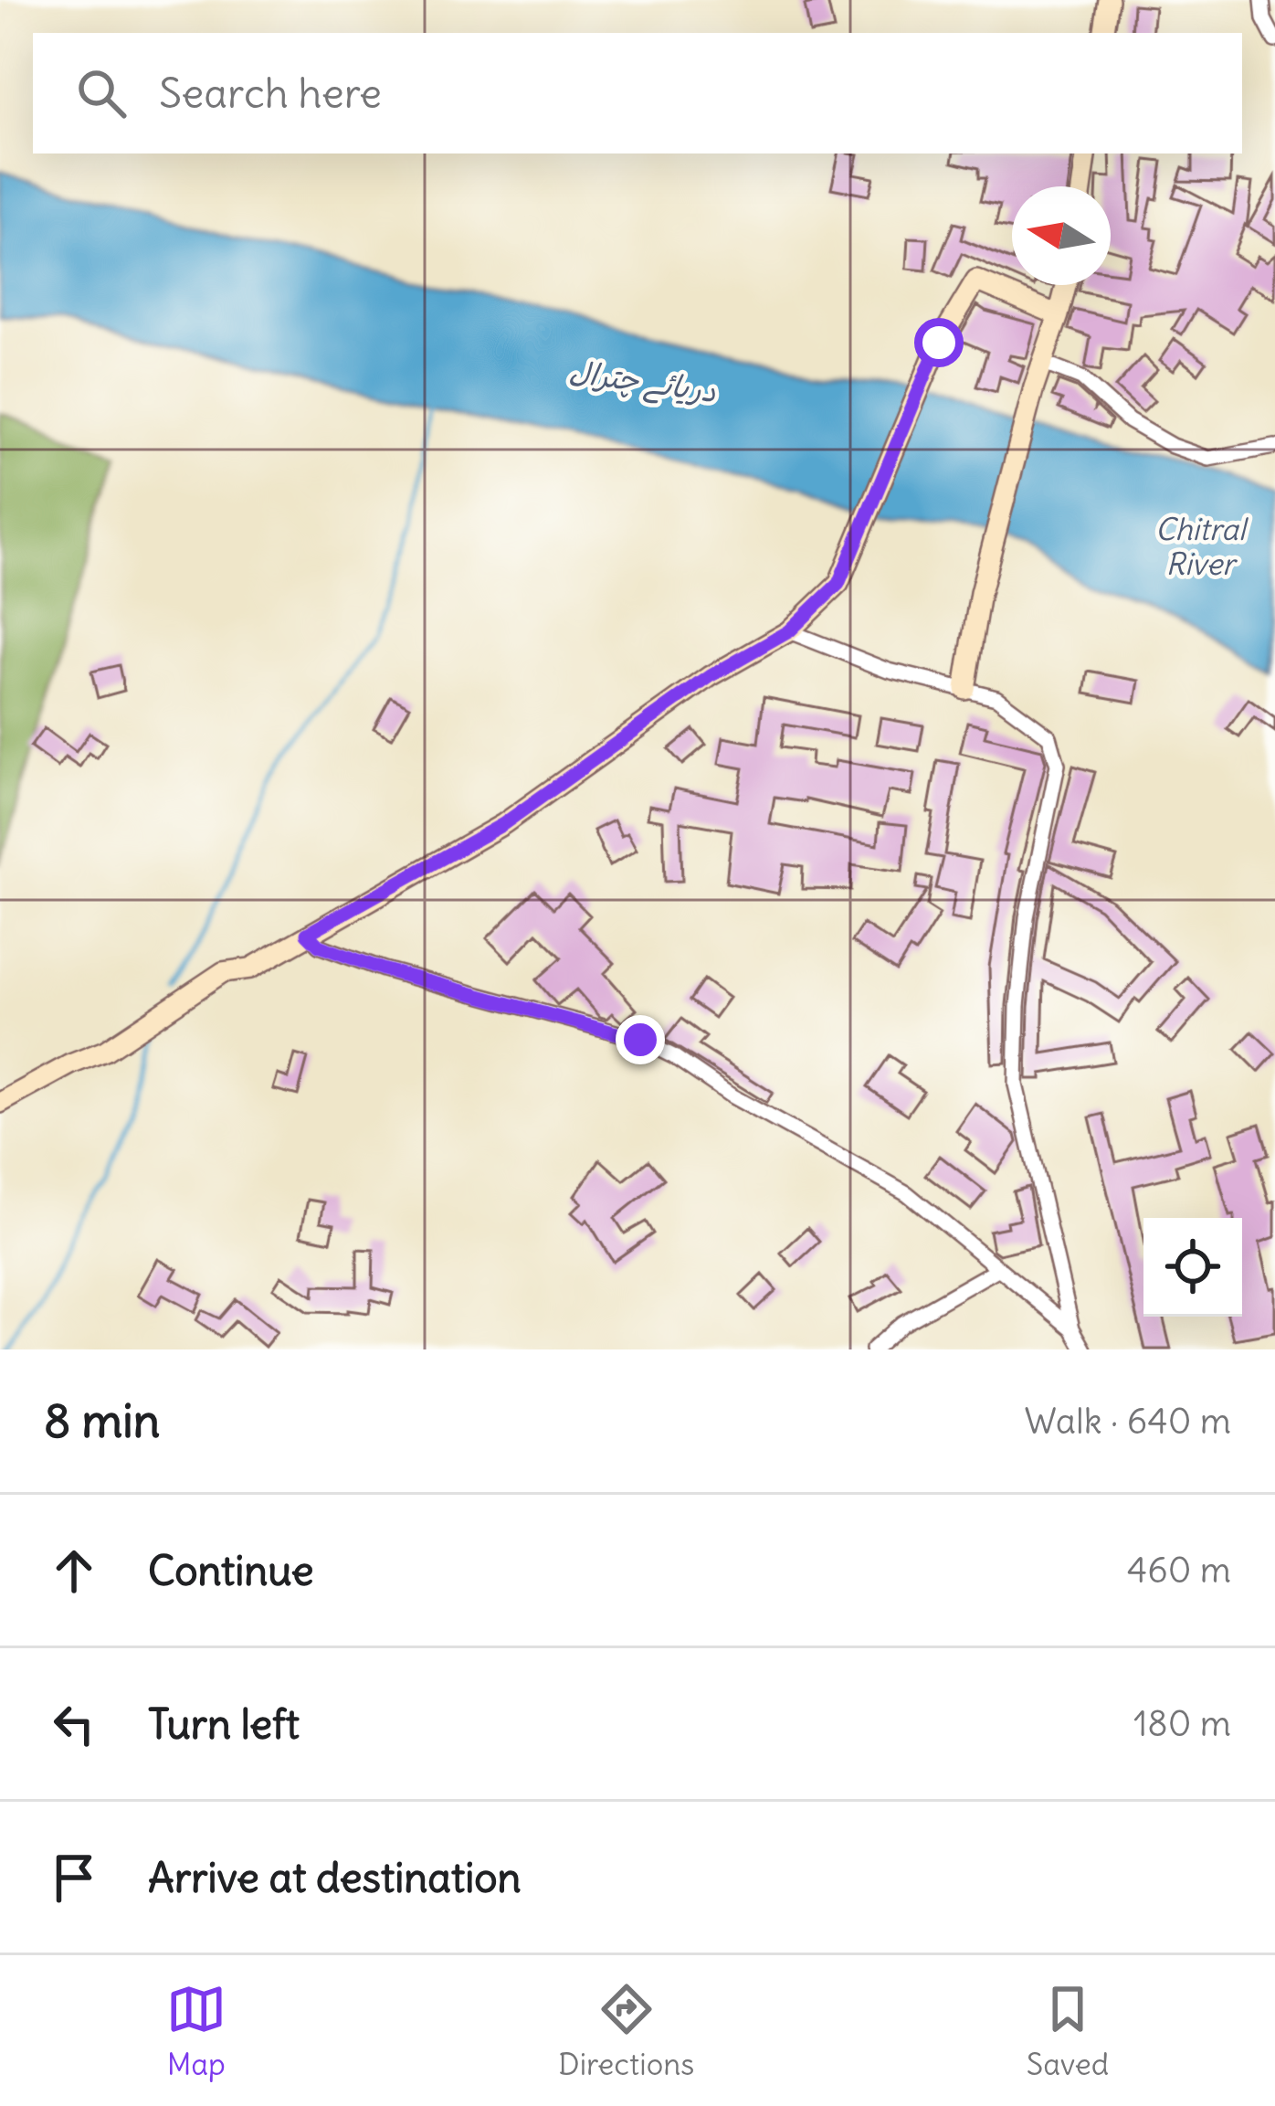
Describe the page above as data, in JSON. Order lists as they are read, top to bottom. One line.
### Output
{"water":["دریائے چترال","Chitral River"],"north":"left","page":{"search":"Search here","heading":["8 min","Walk · 640 m"],"list":[["Continue","460 m"],["Turn left","180 m"],"Arrive at destination"],"nav":["Map","Directions","Saved"]}}
